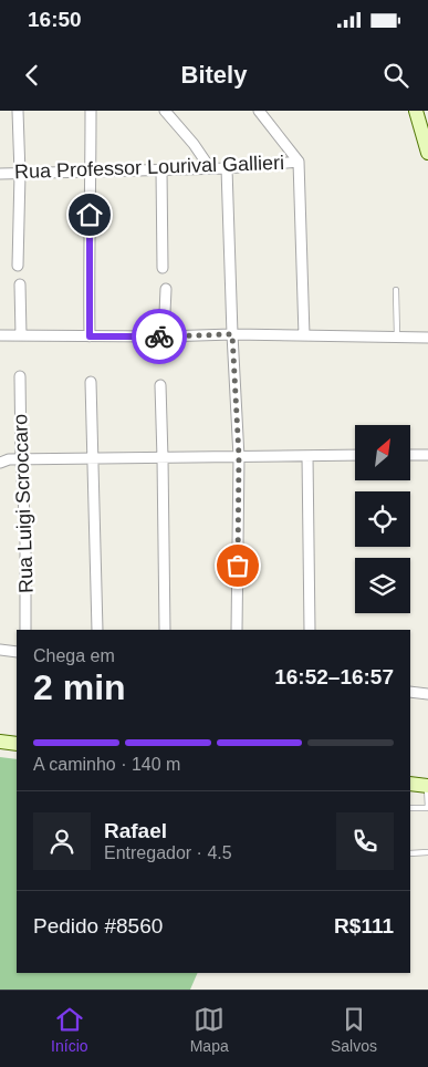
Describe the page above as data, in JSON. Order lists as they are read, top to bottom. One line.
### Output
{"streets":{"street":["Rua Professor Lourival Gallieri","Rua Luigi Scroccaro"]},"north":"top right","page":{"status":"16:50","header":"Bitely","heading":["2 min","Chega em","16:52–16:57"],"panel":["Rafael","Entregador · 4.5","Pedido #8560","R$111"],"bar":"A caminho · 140 m","tabs":["Início","Mapa","Salvos"]}}
